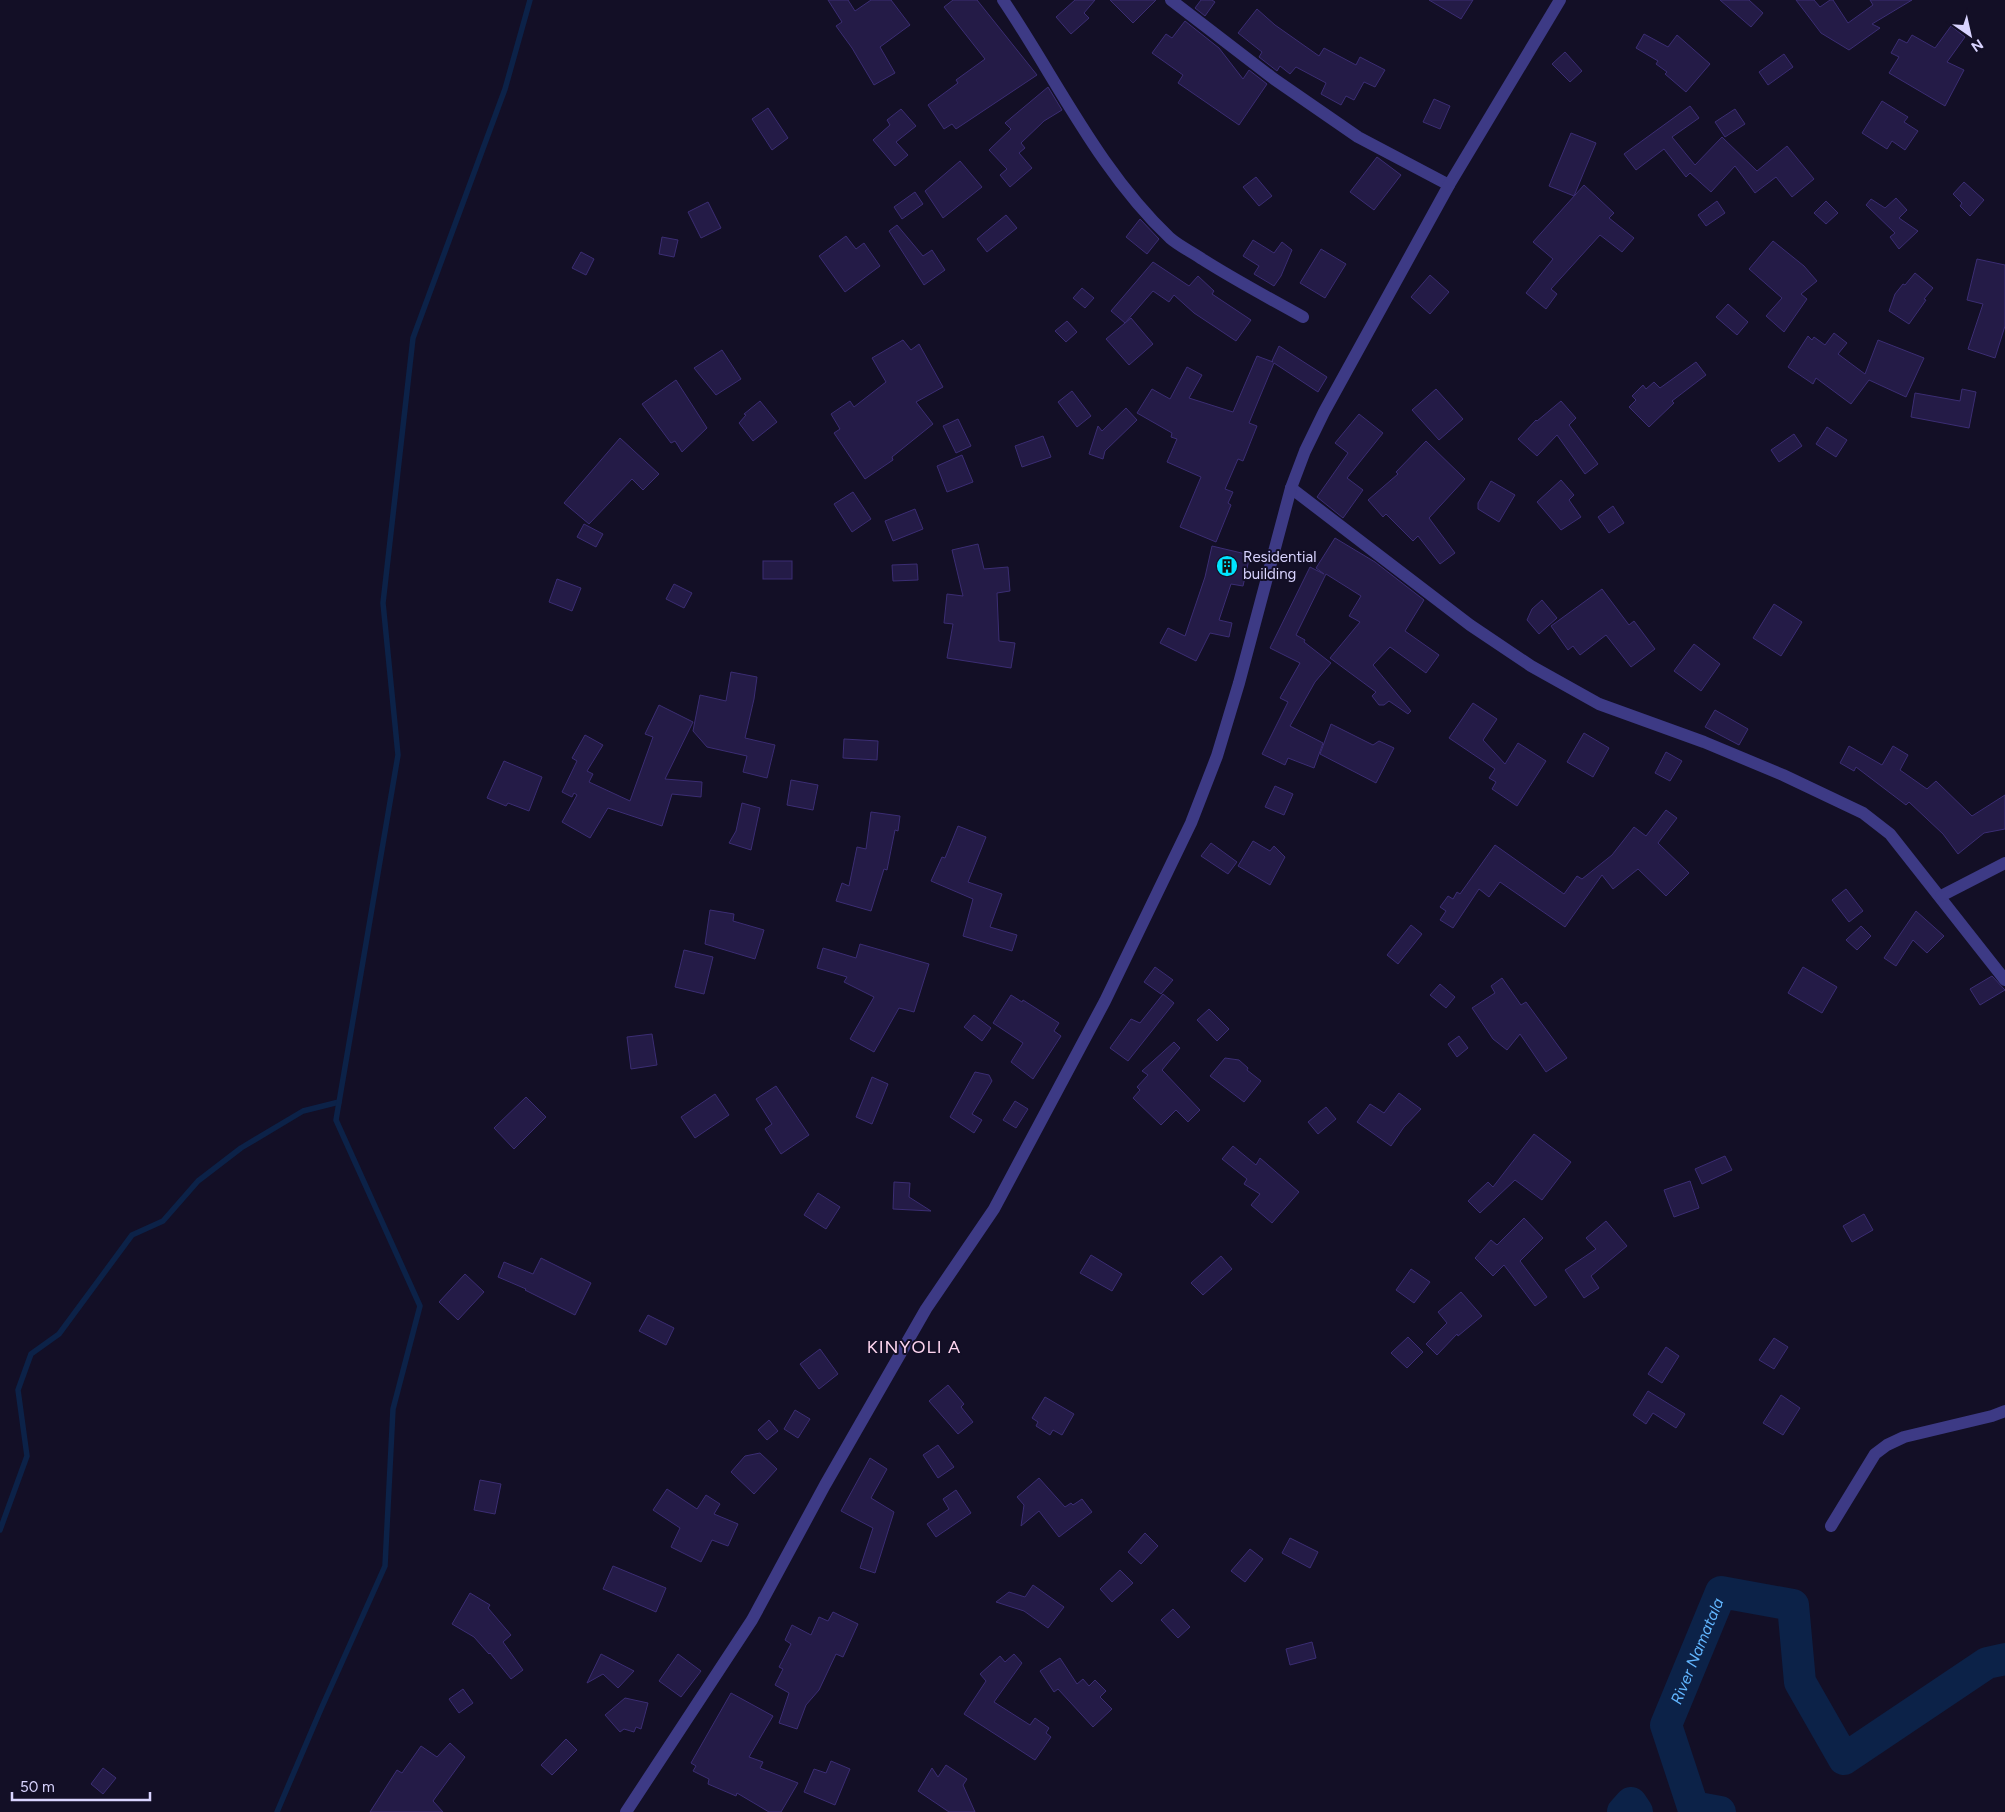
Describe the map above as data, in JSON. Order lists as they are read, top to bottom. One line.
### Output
{"districts":["KINYOLI A"],"water":["River Namatala"],"places":{"building":["Residential building"]},"scale_bar":"50 m","north":"bottom right"}
